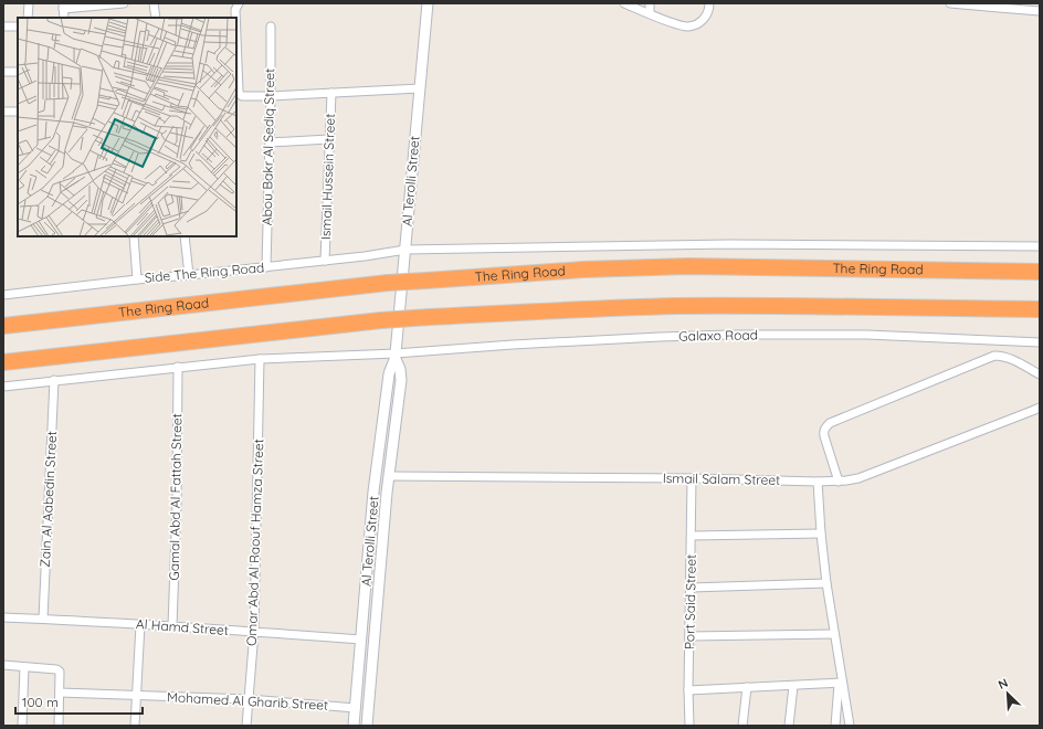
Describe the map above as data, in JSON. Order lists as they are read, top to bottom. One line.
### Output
{"streets":{"highway":["The Ring Road"],"street":["Abou Bakr Al Sediq Street","Ismail Hussein Street","Al Terolli Street","Side The Ring Road","Galaxo Road","Ismail Salam Street","Gamal Abd Al Fattah Street","Zain Al Aabedin Street","Omar Abd Al Raouf Hamza Street","Port Said Street","Al Hamd Street","Mohamed Al Gharib Street"]},"crossings":[["Abou Bakr Al Sediq Street","Side The Ring Road"],["Ismail Hussein Street","Side The Ring Road"],["Al Terolli Street","Side The Ring Road"],["Al Terolli Street","Galaxo Road"],["Al Terolli Street","Ismail Salam Street"],["Al Terolli Street","Al Hamd Street"],["Al Terolli Street","Mohamed Al Gharib Street"],["Ismail Salam Street","Port Said Street"],["Gamal Abd Al Fattah Street","Al Hamd Street"],["Zain Al Aabedin Street","Al Hamd Street"],["Omar Abd Al Raouf Hamza Street","Al Hamd Street"],["Omar Abd Al Raouf Hamza Street","Mohamed Al Gharib Street"]],"scale_bar":"100 m","north":"top left"}
